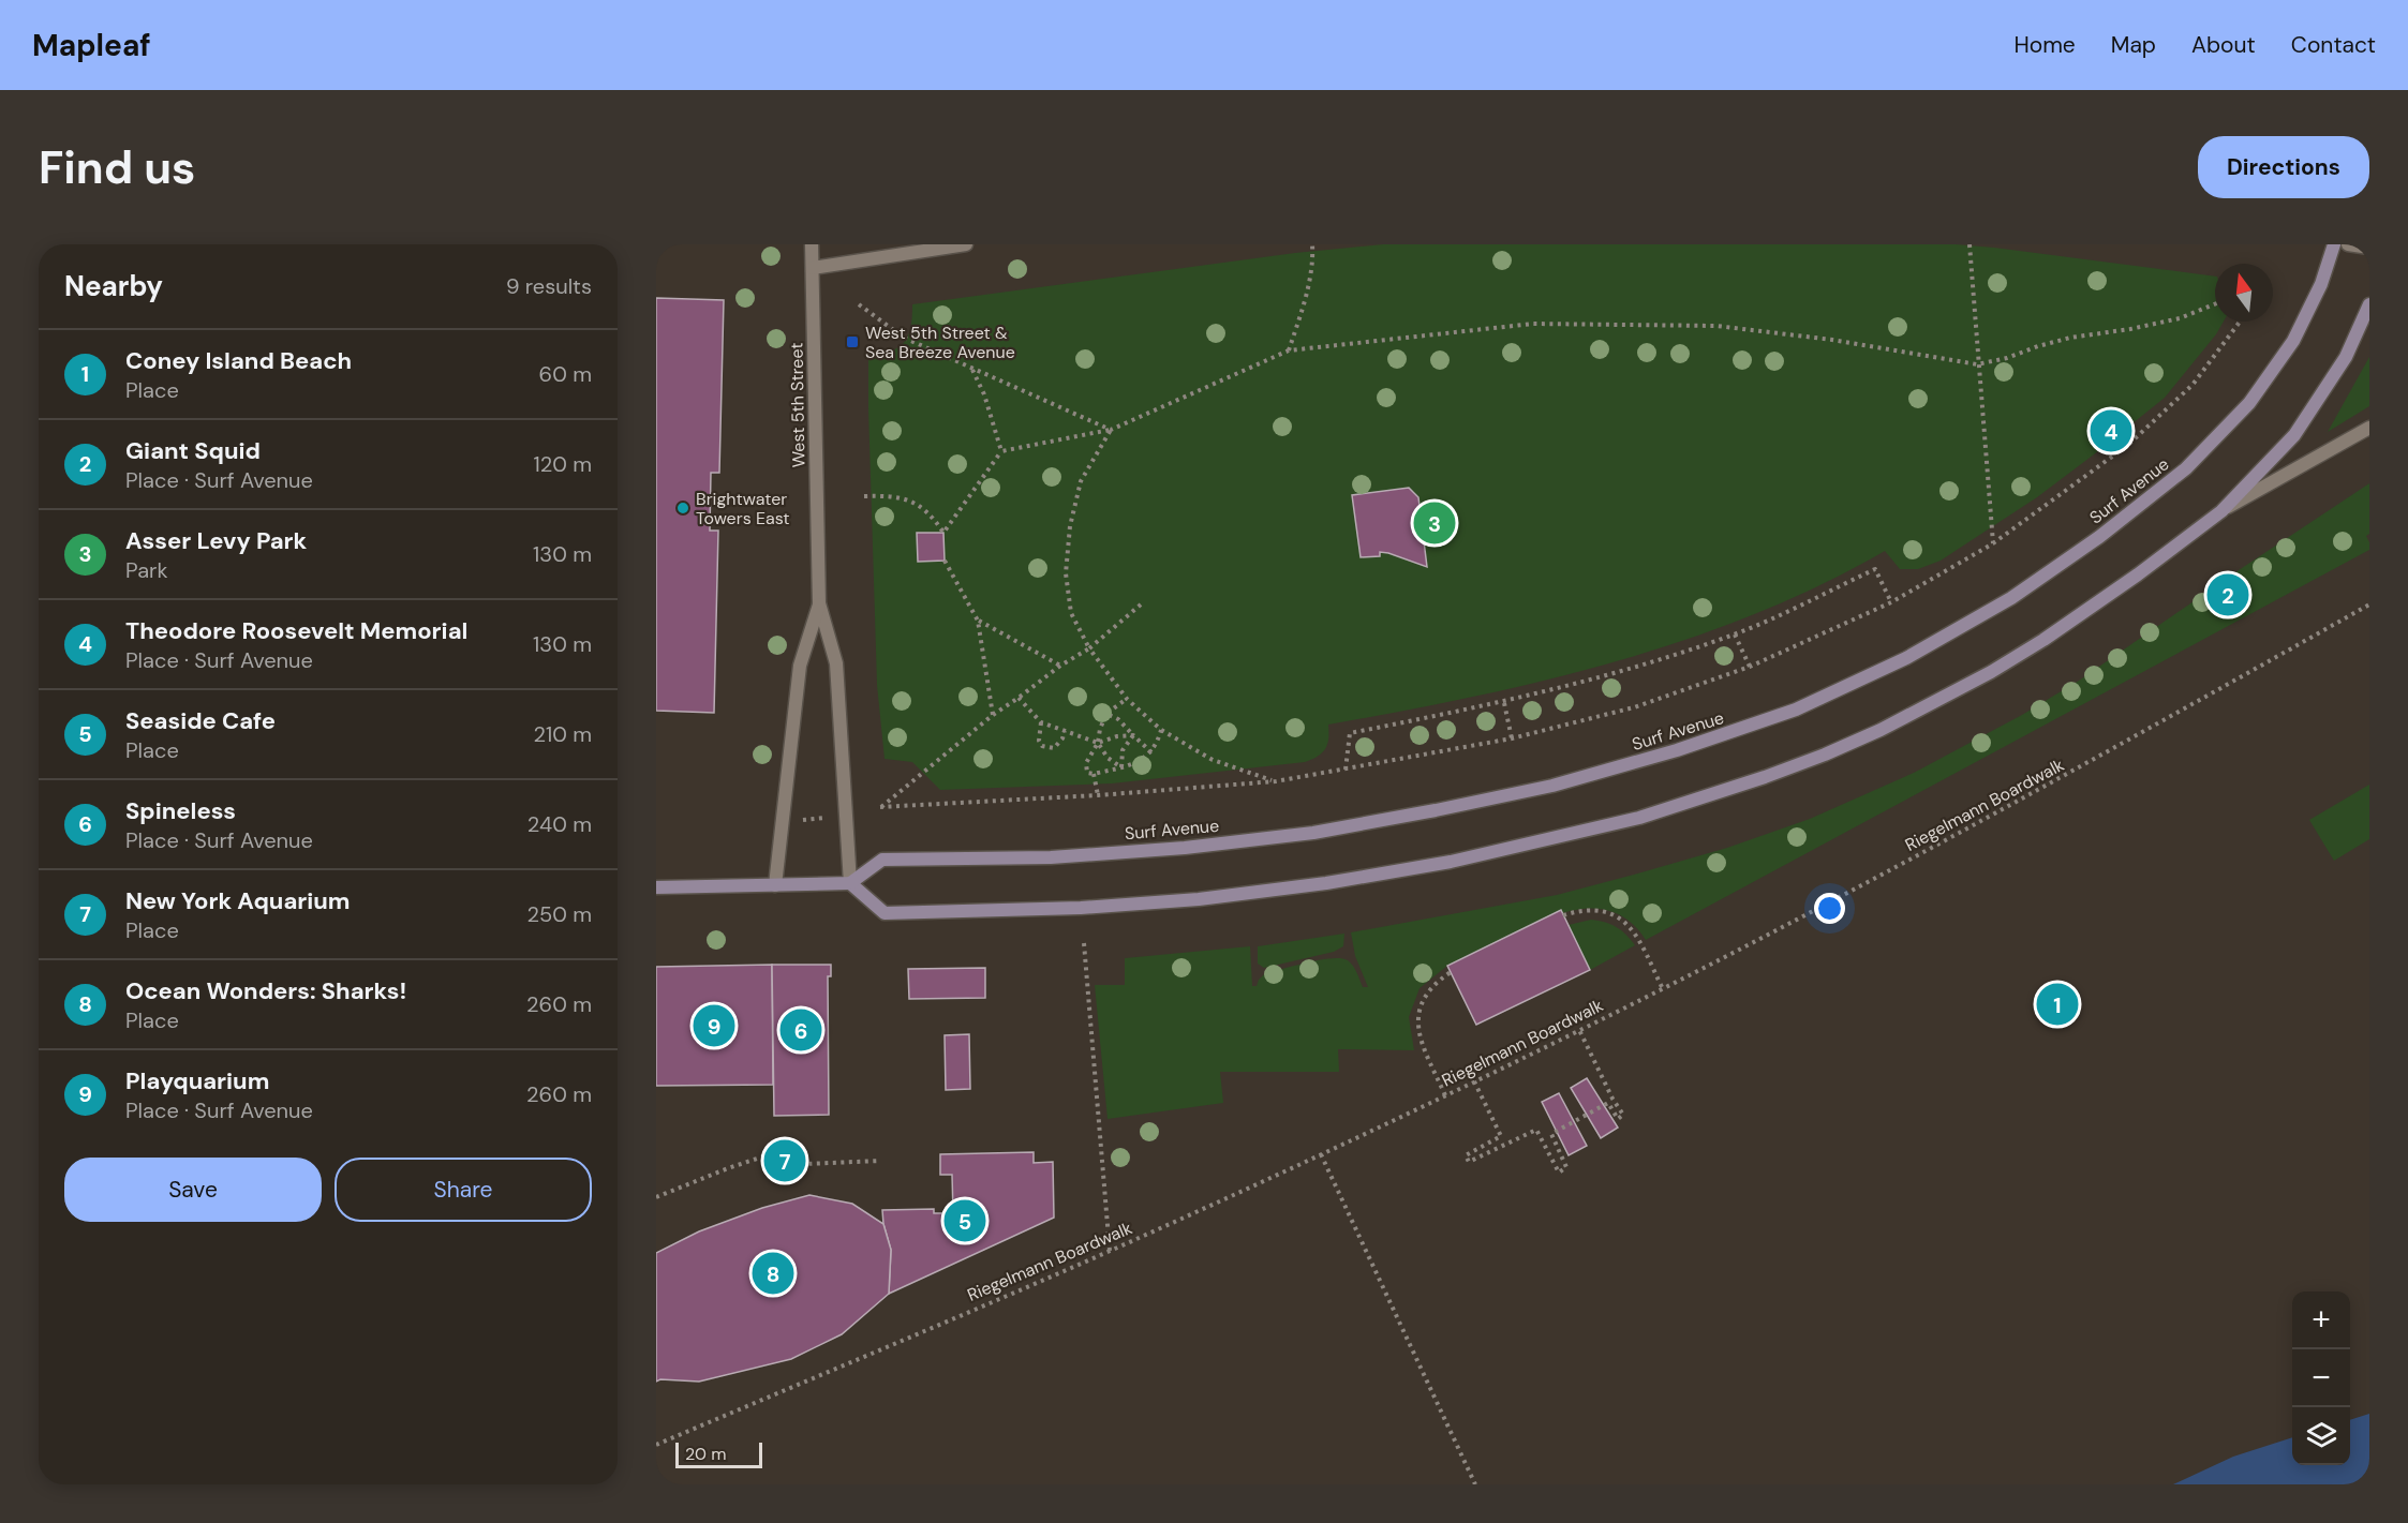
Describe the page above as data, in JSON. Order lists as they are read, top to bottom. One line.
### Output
{"streets":{"main road":["Surf Avenue"],"street":["West 5th Street"],"path":["Riegelmann Boardwalk"]},"crossings":[["West 5th Street","Surf Avenue"]],"places":{"transit":["West 5th Street & Sea Breeze Avenue"],"other":["Brightwater Towers East"]},"scale_bar":"20 m","north":"top","page":{"header":"Mapleaf","nav":["Home","Map","About","Contact"],"buttons":["Directions",["Save","Share"]],"title":"Find us","heading":["Nearby","9 results"],"list":[{"mark":"1","name":"Coney Island Beach","note":"Place","value":"60 m"},{"mark":"2","name":"Giant Squid","note":"Place · Surf Avenue","value":"120 m"},{"mark":"3","name":"Asser Levy Park","note":"Park","value":"130 m"},{"mark":"4","name":"Theodore Roosevelt Memorial","note":"Place · Surf Avenue","value":"130 m"},{"mark":"5","name":"Seaside Cafe","note":"Place","value":"210 m"},{"mark":"6","name":"Spineless","note":"Place · Surf Avenue","value":"240 m"},{"mark":"7","name":"New York Aquarium","note":"Place","value":"250 m"},{"mark":"8","name":"Ocean Wonders: Sharks!","note":"Place","value":"260 m"},{"mark":"9","name":"Playquarium","note":"Place · Surf Avenue","value":"260 m"}],"pins":["4","3","2","1","9","6","7","5","8"],"map_buttons":["+","−"],"scale":"20 m"}}
